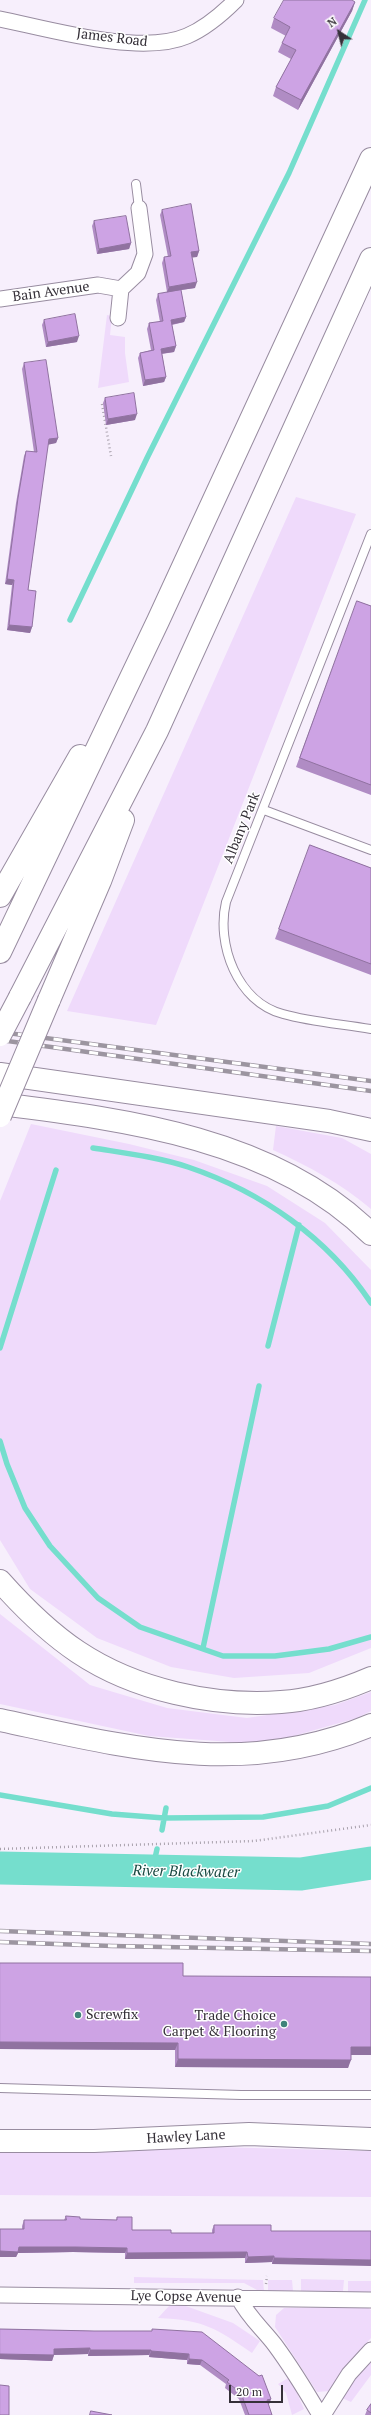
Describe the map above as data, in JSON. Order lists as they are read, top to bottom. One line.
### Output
{"streets":{"main road":["Hawley Lane"],"street":["James Road","Bain Avenue","Lye Copse Avenue"],"lane":["Albany Park"]},"water":["River Blackwater"],"places":["Screwfix","Trade Choice Carpet & Flooring"],"scale_bar":"20 m","north":"top left"}
